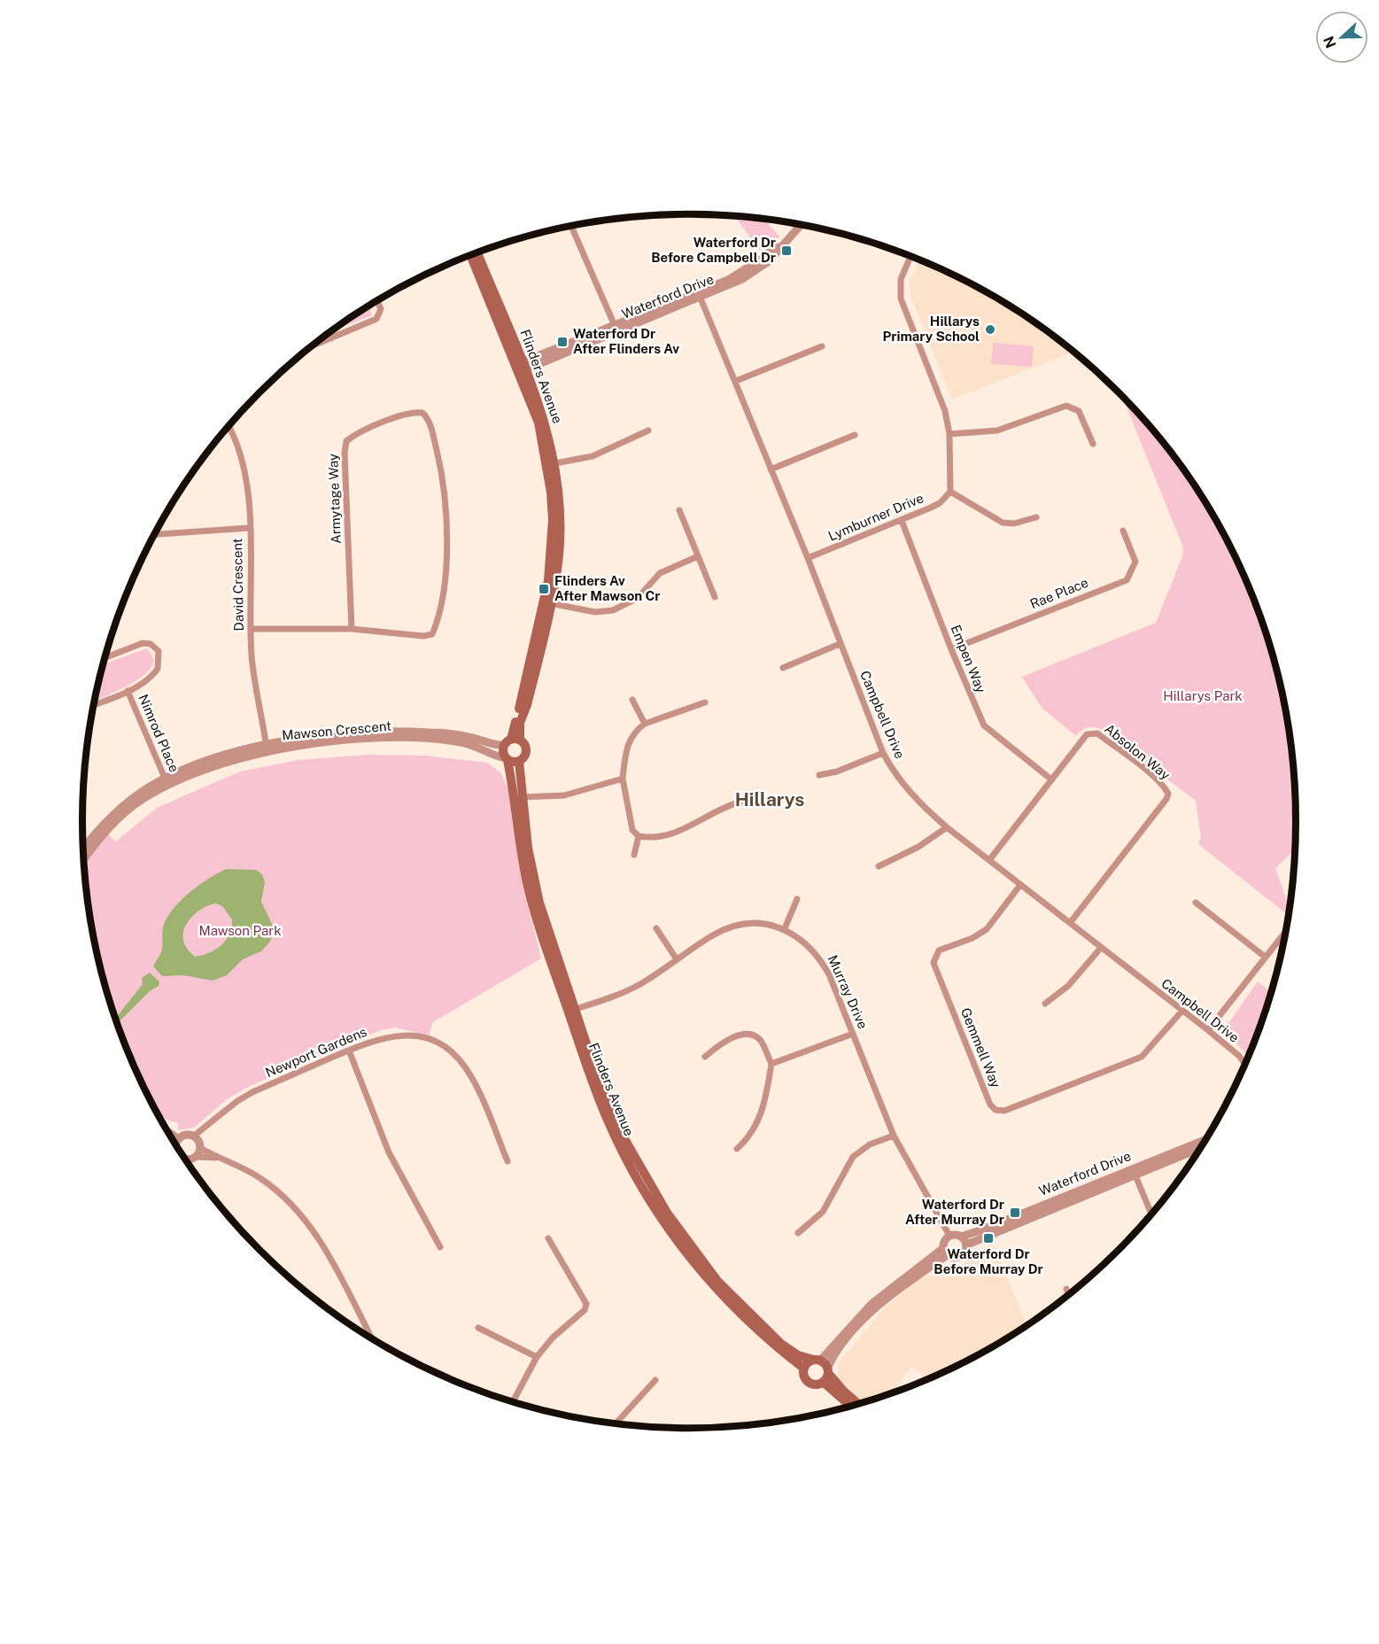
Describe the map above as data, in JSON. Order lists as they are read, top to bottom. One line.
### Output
{"streets":{"main road":["Flinders Avenue"],"street":["Waterford Drive","Armytage Way","Lymburner Drive","David Crescent","Rae Place","Empen Way","Campbell Drive","Mawson Crescent","Nimrod Place","Absolon Way","Murray Drive","Gemmell Way","Newport Gardens"]},"crossings":[["Waterford Drive","Flinders Avenue"],["Waterford Drive","Campbell Drive"],["Waterford Drive","Murray Drive"],["Flinders Avenue","Mawson Crescent"],["Flinders Avenue","Murray Drive"],["Armytage Way","David Crescent"],["Lymburner Drive","Empen Way"],["Lymburner Drive","Campbell Drive"],["David Crescent","Mawson Crescent"],["Rae Place","Empen Way"],["Empen Way","Absolon Way"],["Campbell Drive","Absolon Way"],["Campbell Drive","Gemmell Way"],["Mawson Crescent","Nimrod Place"]],"districts":["Hillarys"],"parks":["Hillarys Park","Mawson Park"],"places":{"transit":["Waterford Dr Before Campbell Dr","Waterford Dr After Flinders Av","Flinders Av After Mawson Cr","Waterford Dr After Murray Dr","Waterford Dr Before Murray Dr"],"other":["Hillarys Primary School"]},"north":"left"}
